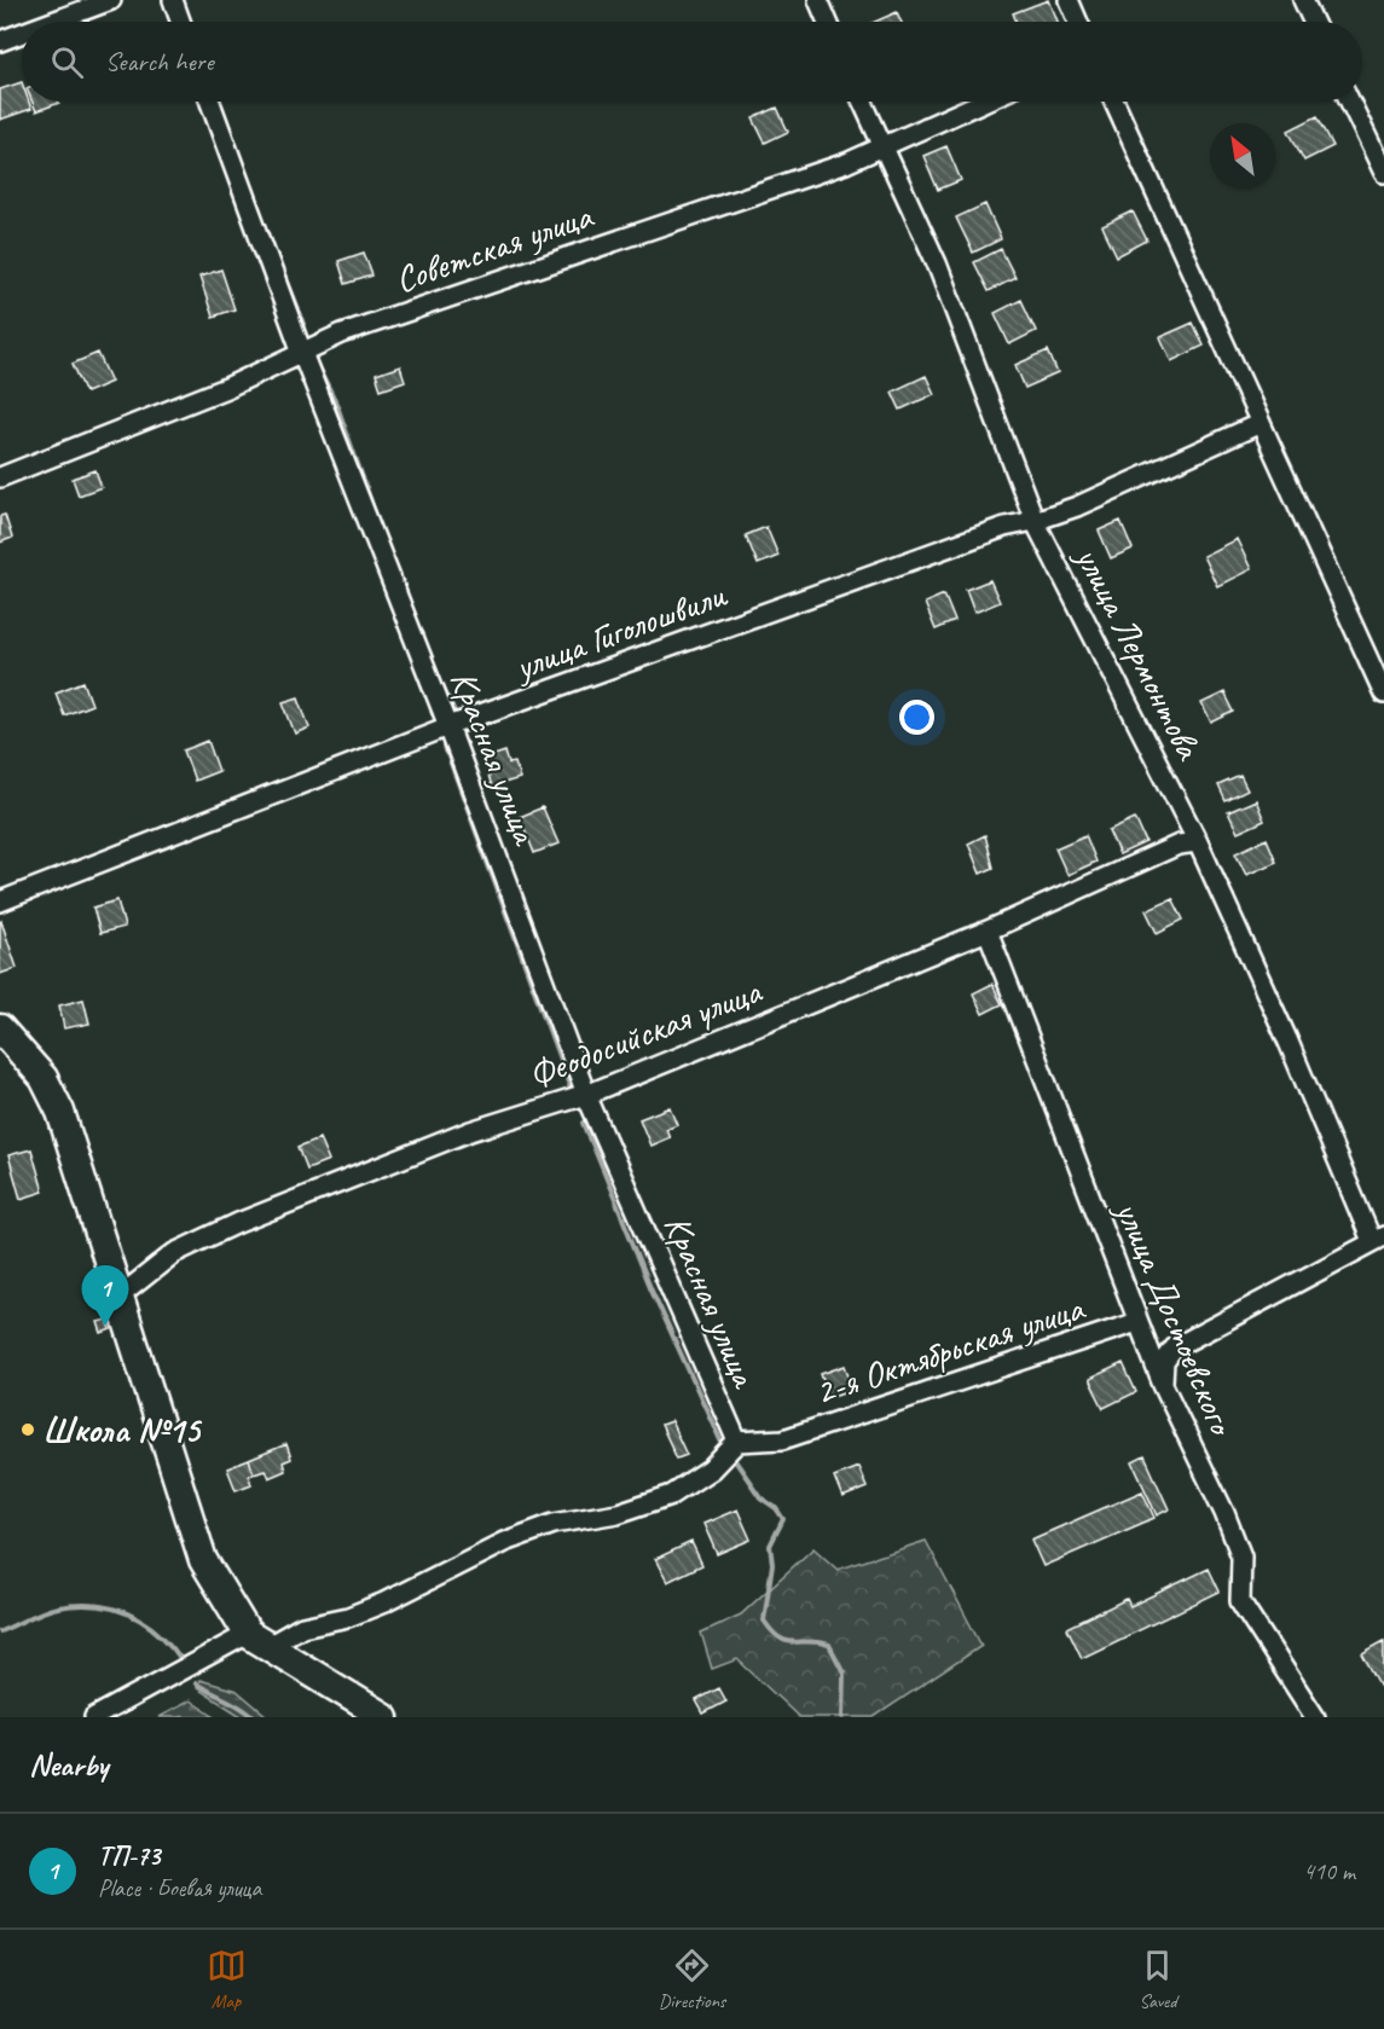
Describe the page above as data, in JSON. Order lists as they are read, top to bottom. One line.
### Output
{"streets":{"street":["Советская улица","улица Гиголошвили","улица Лермонтова","Красная улица","Феодосийская улица","улица Достоевского","2-я Октябрьская улица"]},"crossings":[["Советская улица","улица Лермонтова"],["Советская улица","Красная улица"],["улица Гиголошвили","улица Лермонтова"],["улица Гиголошвили","Красная улица"],["улица Лермонтова","Феодосийская улица"],["Красная улица","Феодосийская улица"],["Красная улица","2-я Октябрьская улица"],["Феодосийская улица","улица Достоевского"],["улица Достоевского","2-я Октябрьская улица"]],"places":["Школа №15"],"north":"top left","page":{"search":"Search here","pins":"1","heading":"Nearby","list":[{"mark":"1","name":"ТП-73","note":"Place · Боевая улица","value":"410 m"}],"nav":["Map","Directions","Saved"]}}
